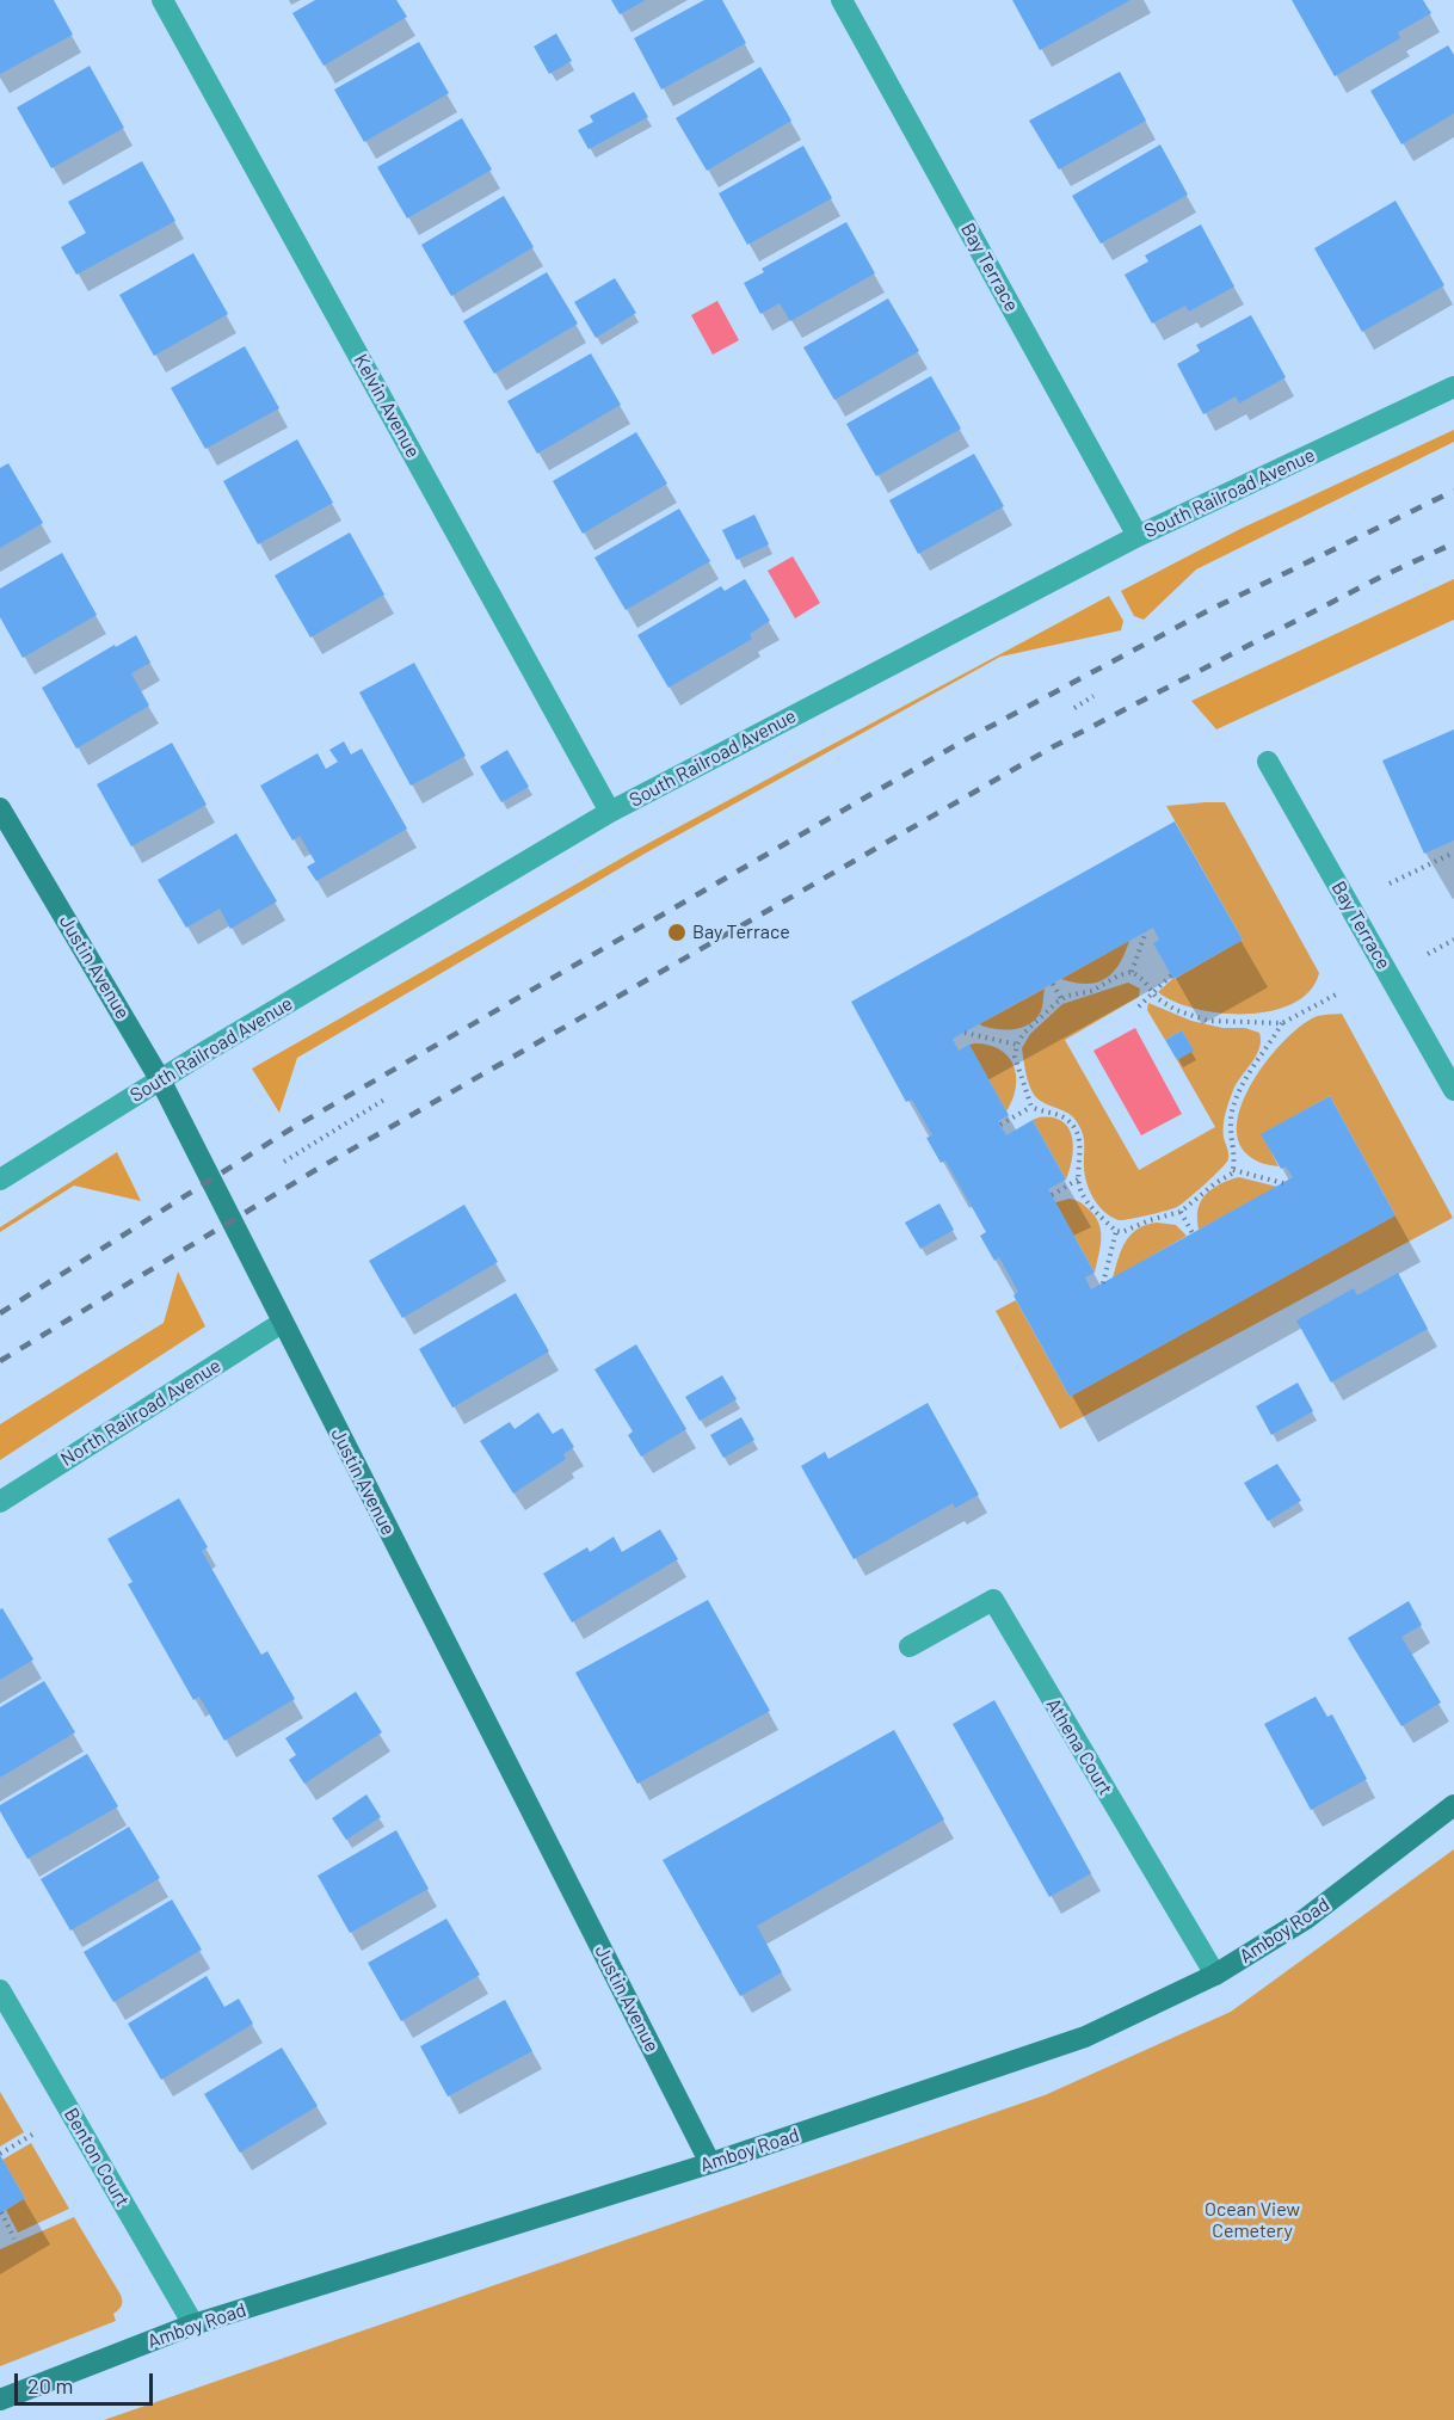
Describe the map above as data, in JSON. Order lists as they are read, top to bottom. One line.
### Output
{"streets":{"main road":["Justin Avenue","Amboy Road"],"street":["Bay Terrace","Kelvin Avenue","South Railroad Avenue","North Railroad Avenue","Athena Court","Benton Court"]},"crossings":[["Bay Terrace","South Railroad Avenue"],["Kelvin Avenue","South Railroad Avenue"],["South Railroad Avenue","Justin Avenue"],["Justin Avenue","North Railroad Avenue"],["Justin Avenue","Amboy Road"],["Athena Court","Amboy Road"],["Amboy Road","Benton Court"]],"parks":["Ocean View Cemetery"],"places":["Bay Terrace"],"scale_bar":"20 m"}
